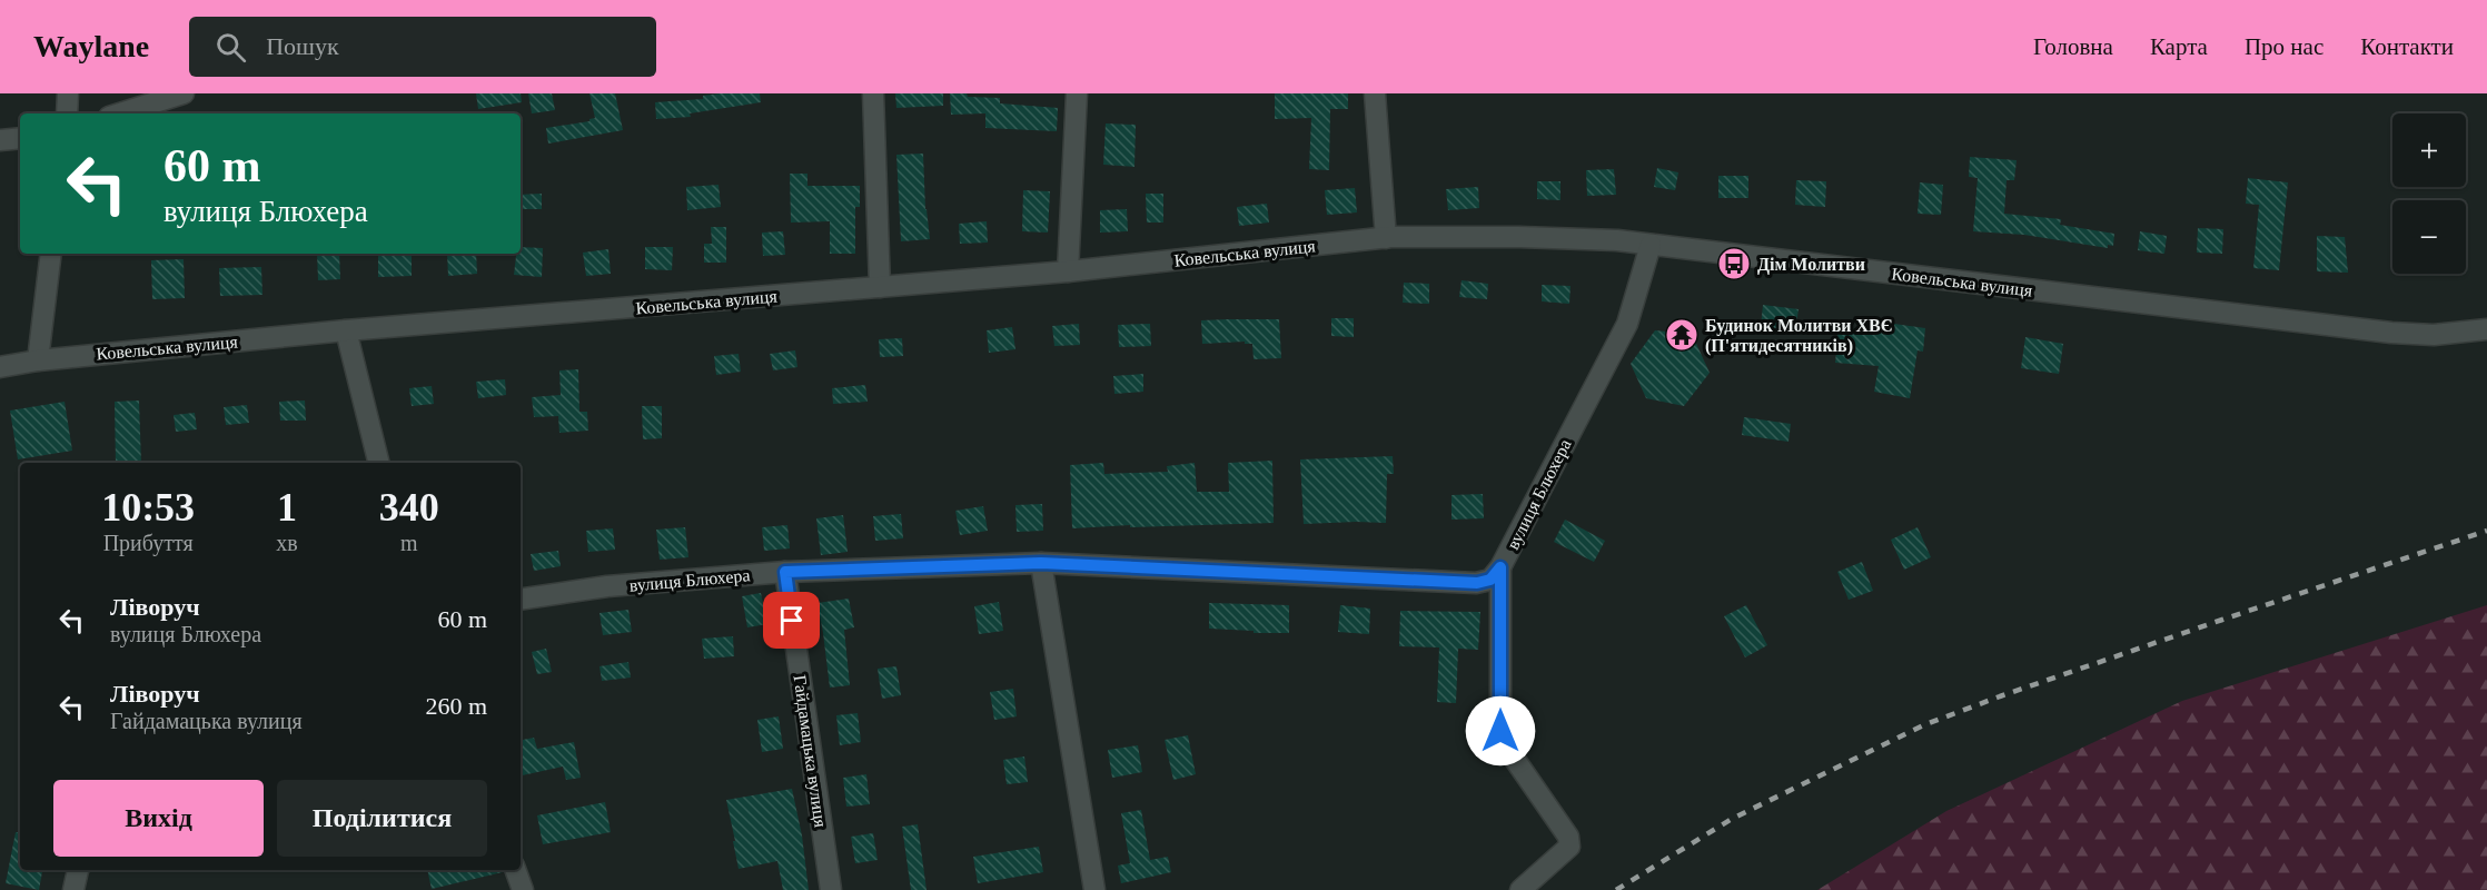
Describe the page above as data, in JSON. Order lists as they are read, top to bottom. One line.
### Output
{"streets":{"street":["Ковельська вулиця","вулиця Блюхера","Гайдамацька вулиця"]},"crossings":[["Ковельська вулиця","вулиця Блюхера"],["вулиця Блюхера","Гайдамацька вулиця"]],"places":{"bus stop":["Дім Молитви"],"temple":["Будинок Молитви ХВЄ (П'ятидесятників)"]},"page":{"header":"Waylane","search":"Пошук","nav":["Головна","Карта","Про нас","Контакти"],"map_buttons":["+","−"],"turn":["60 m","вулиця Блюхера"],"eta":["10:53","Прибуття","1","хв","340","m"],"list":[{"name":"Ліворуч","note":"вулиця Блюхера","value":"60 m"},{"name":"Ліворуч","note":"Гайдамацька вулиця","value":"260 m"}],"buttons":["Вихід","Поділитися"]}}
